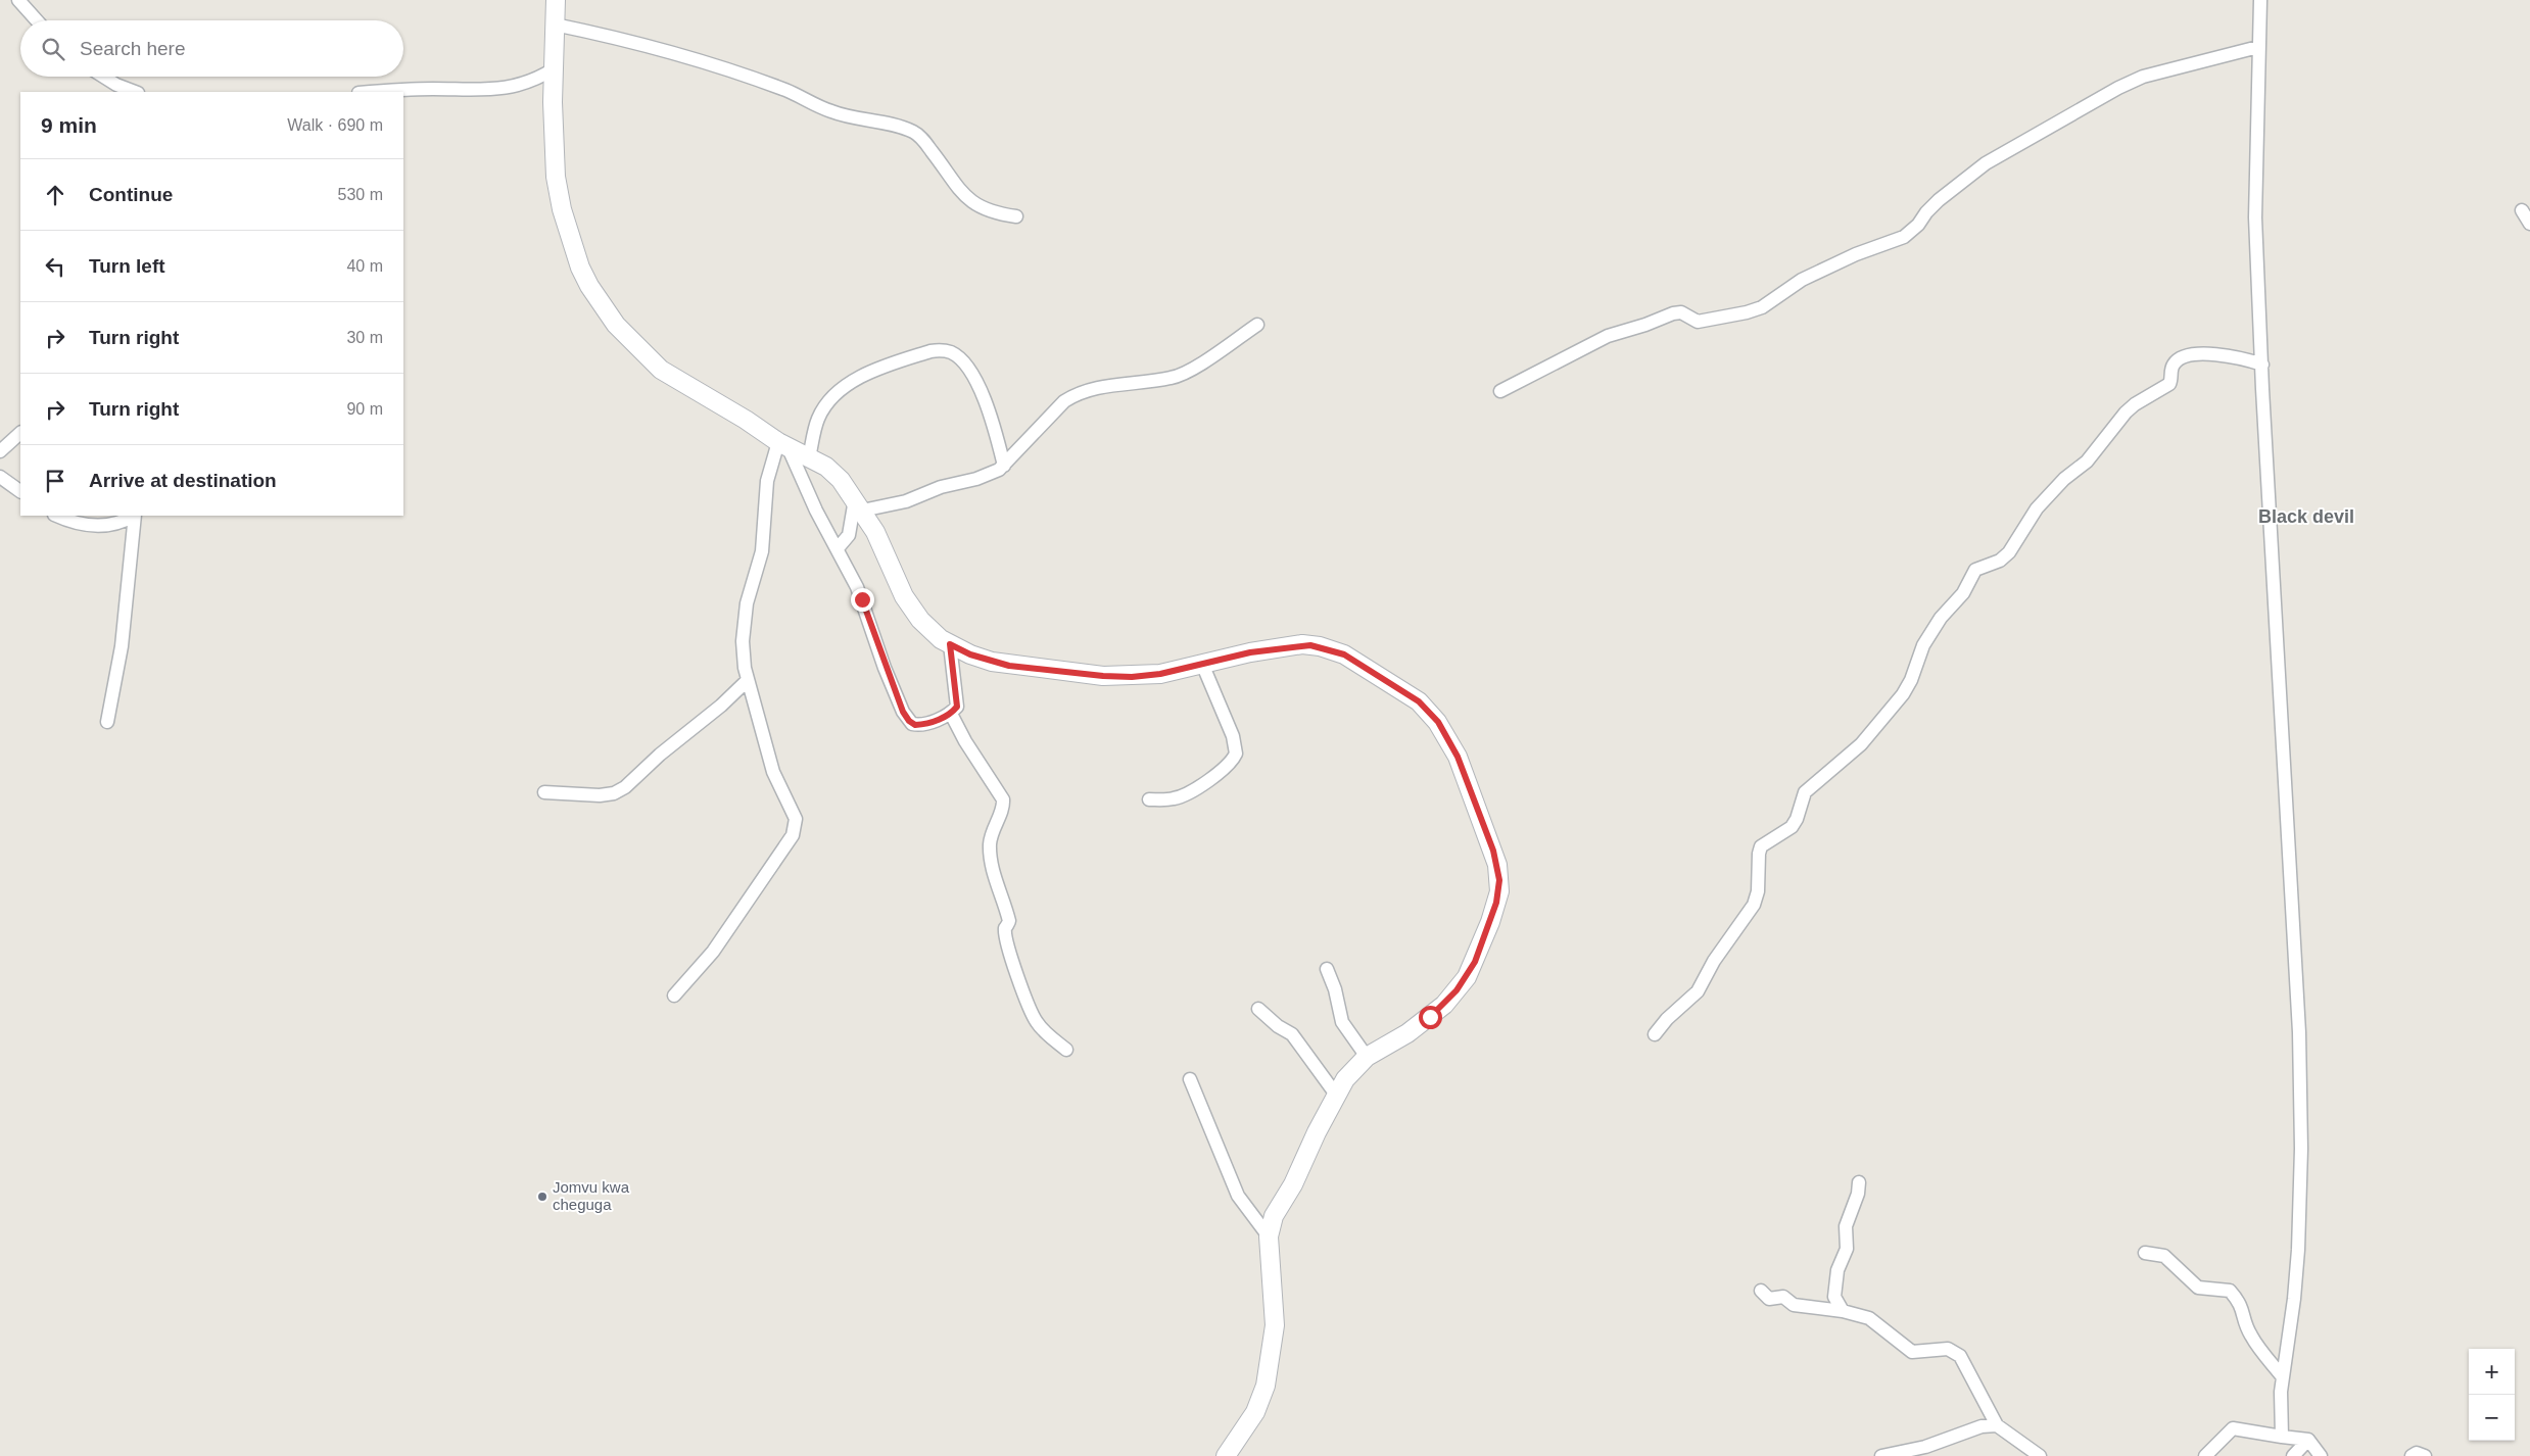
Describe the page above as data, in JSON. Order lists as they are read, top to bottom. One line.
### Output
{"districts":["Black devil"],"places":["Jomvu kwa cheguga"],"page":{"search":"Search here","heading":["9 min","Walk · 690 m"],"list":[["Continue","530 m"],["Turn left","40 m"],["Turn right","30 m"],["Turn right","90 m"],"Arrive at destination"],"map_buttons":["+","−"]}}
